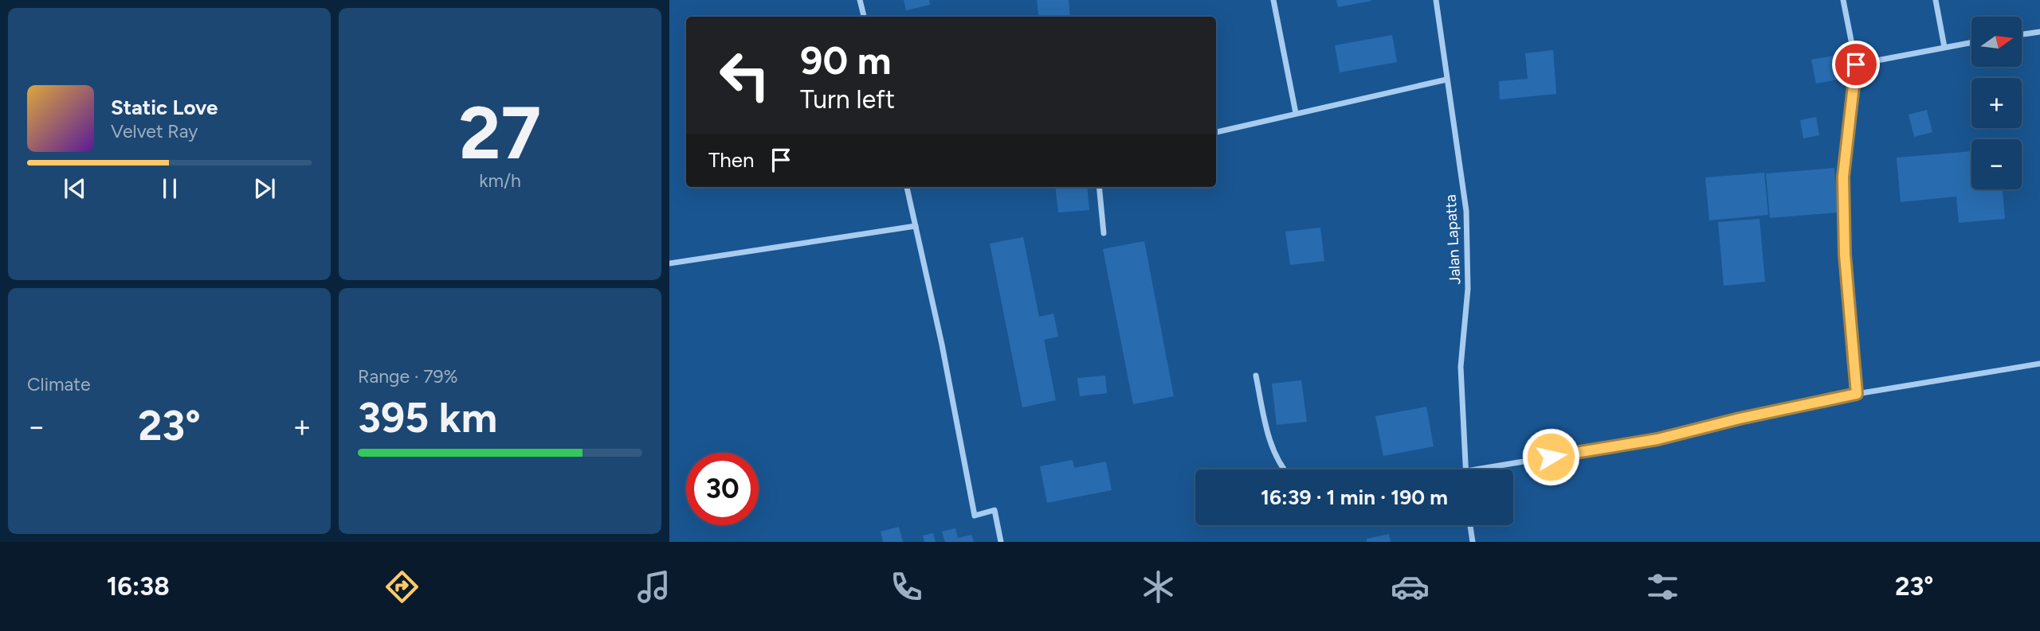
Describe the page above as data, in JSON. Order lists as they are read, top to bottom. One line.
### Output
{"streets":{"street":["Jalan Lapatta"]},"north":"right","page":{"tile":[["27","km/h"],"Climate",["Range · 79%","395 km"]],"map_buttons":["+","−"],"turn":["90 m","Turn left"],"song":["Static Love","Velvet Ray"],"then":"Then","heat":["−","23°","+"],"limit":"30","trip":"16:39 · 1 min · 190 m","tabs":["16:38","23°"]}}
